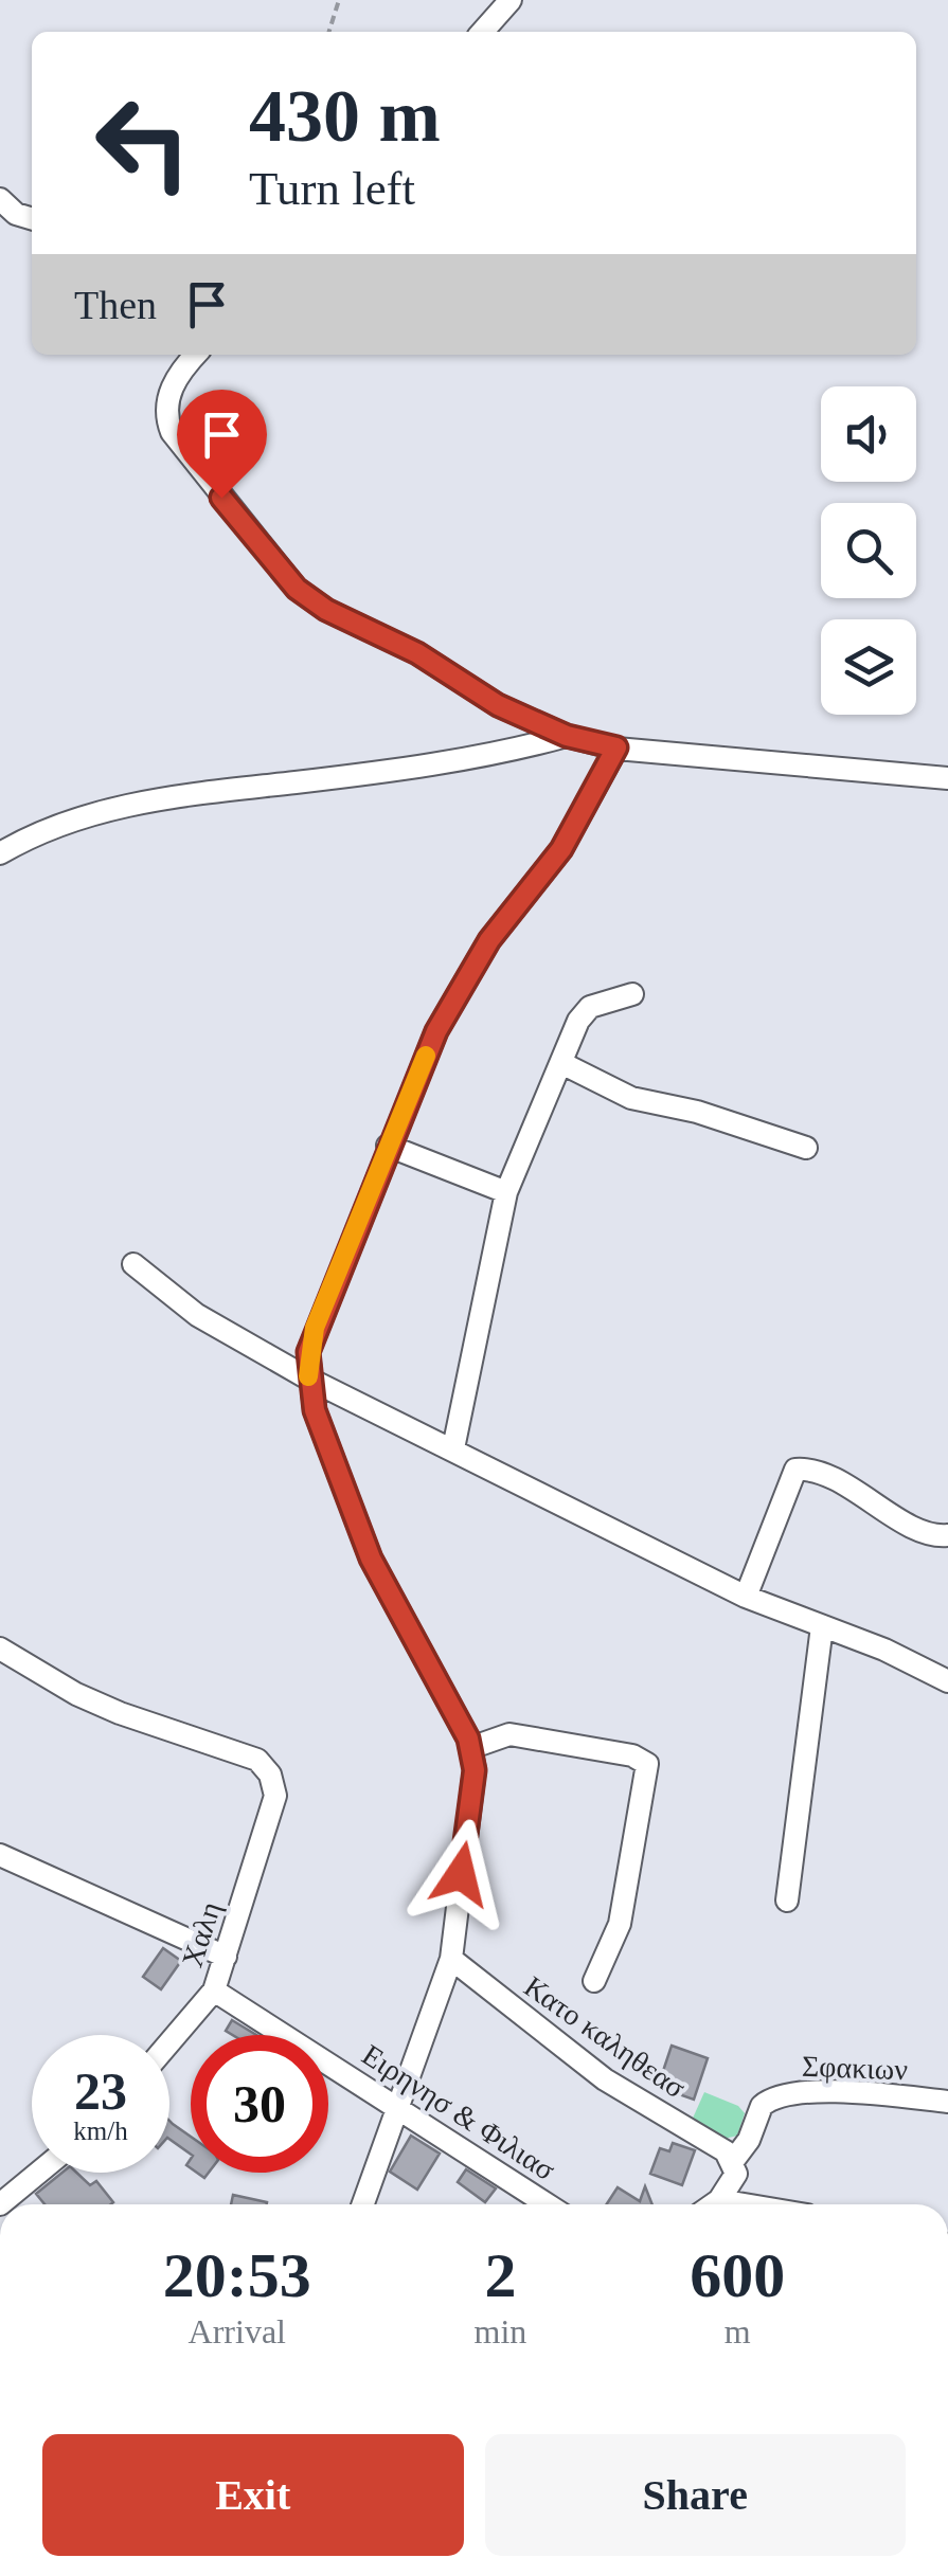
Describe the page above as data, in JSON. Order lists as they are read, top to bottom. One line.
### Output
{"streets":{"street":["Χαλη","Κατο καληθεασ","Σφακιων","Ειρηνησ & Φιλιασ"]},"crossings":[["Χαλη","Ειρηνησ & Φιλιασ"],["Κατο καληθεασ","Σφακιων"]],"page":{"turn":["430 m","Turn left"],"then":"Then","speed":"23 km/h","limit":"30","eta":["20:53","Arrival","2","min","600","m"],"buttons":["Exit","Share"]}}
